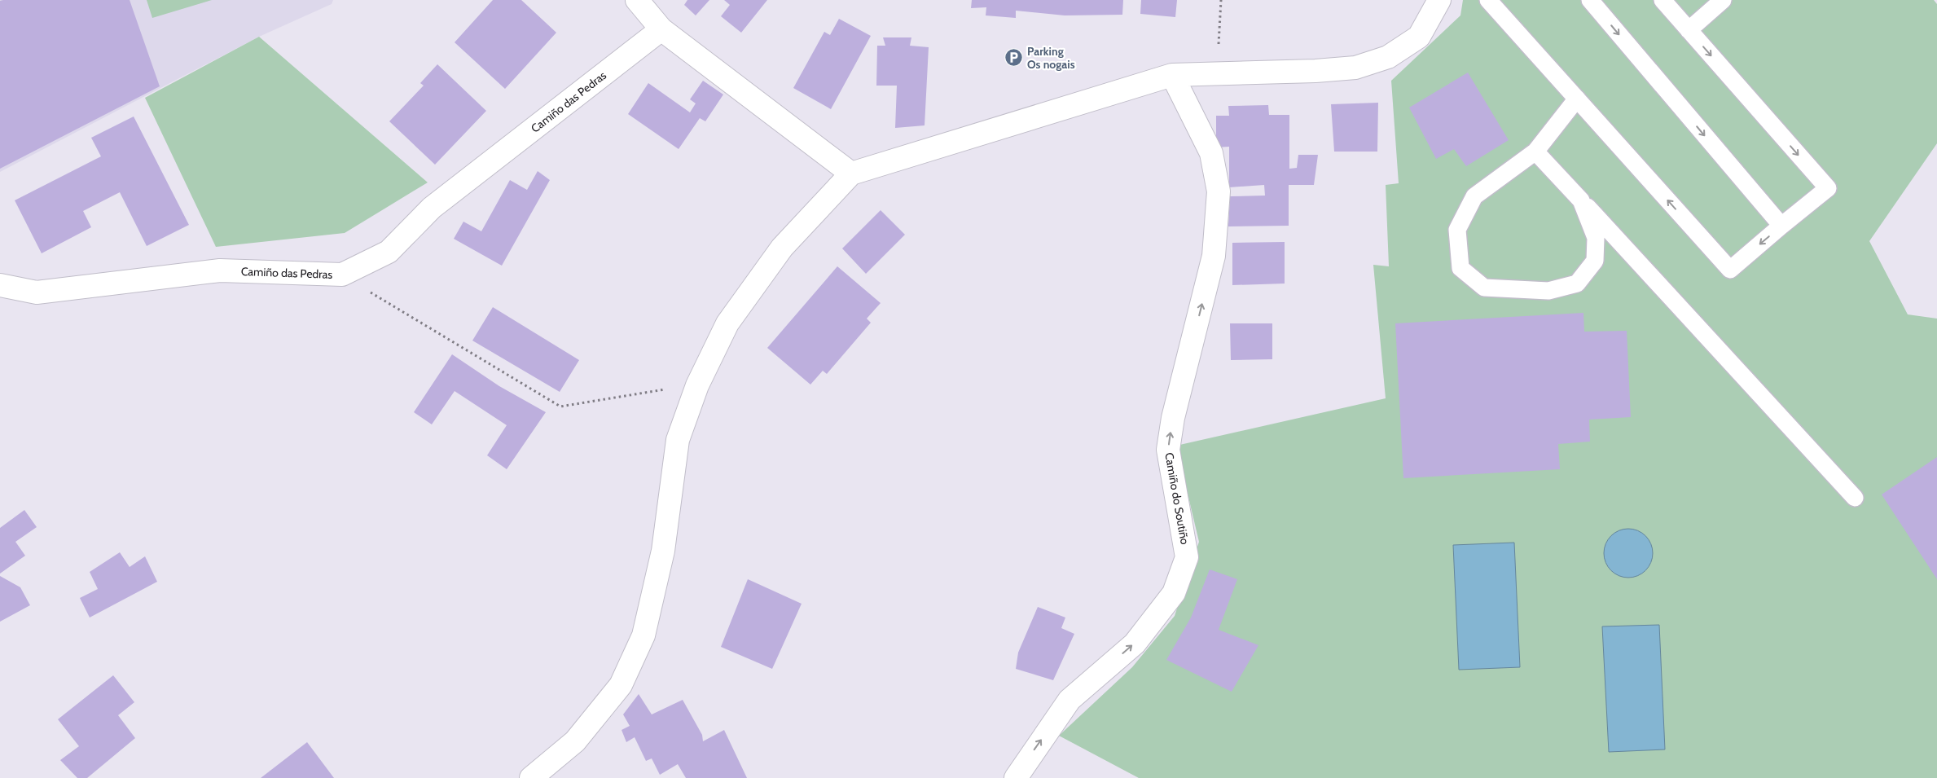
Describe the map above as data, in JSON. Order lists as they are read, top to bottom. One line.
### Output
{"streets":{"street":["Camiño das Pedras","Camiño do Soutiño"]},"one_way":["Camiño do Soutiño"],"places":{"parking":["Parking Os nogais"]}}
